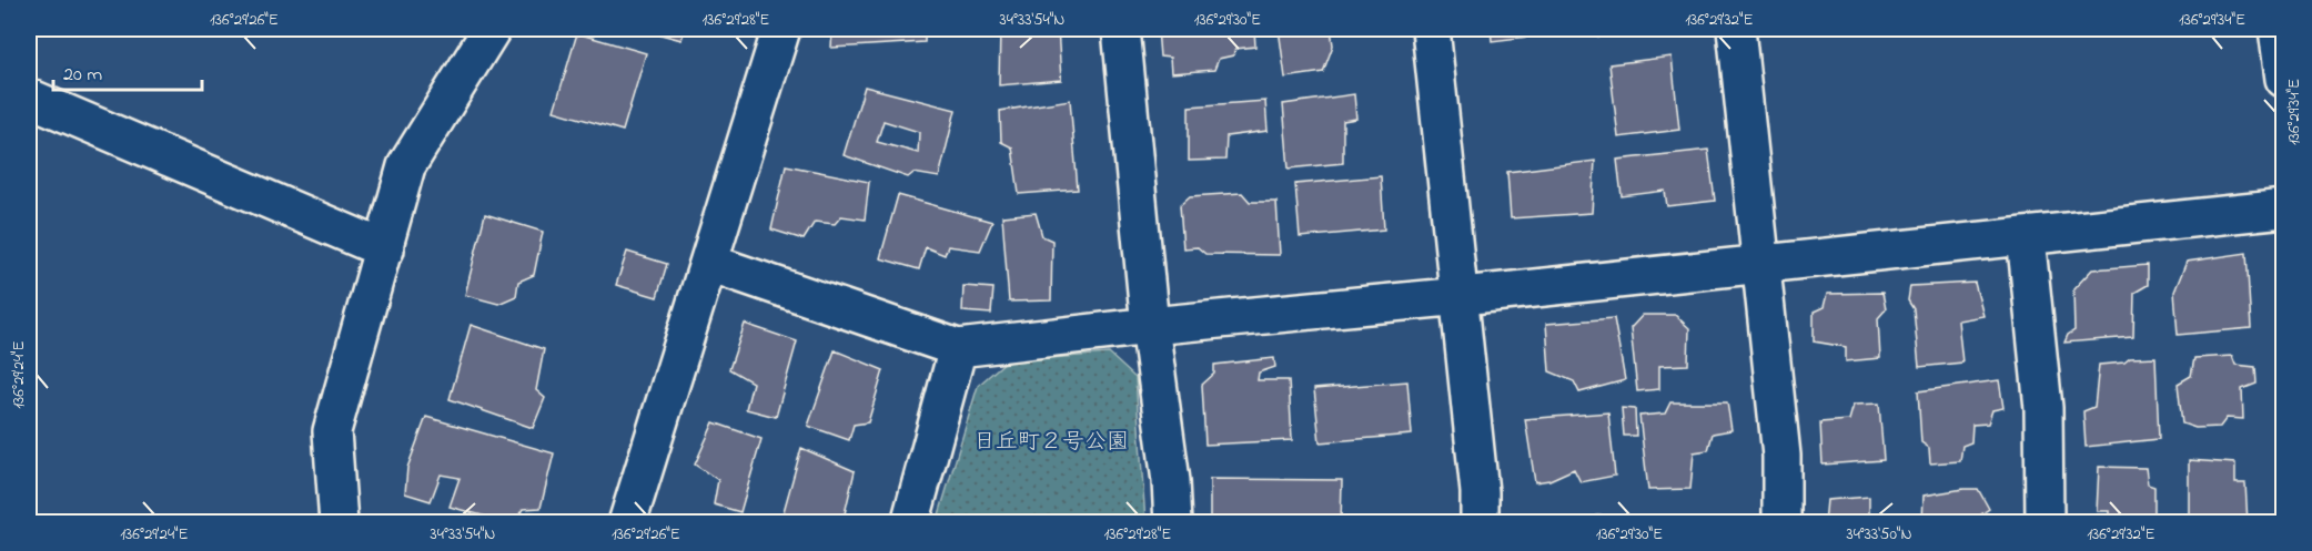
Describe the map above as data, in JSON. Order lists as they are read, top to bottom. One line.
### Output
{"parks":["日丘町２号公園"],"scale_bar":"20 m","coordinates":["136°29'26\"E","136°29'28\"E","34°33'54\"N","136°29'30\"E","136°29'32\"E","136°29'34\"E","136°29'24\"E","34°33'50\"N"]}
